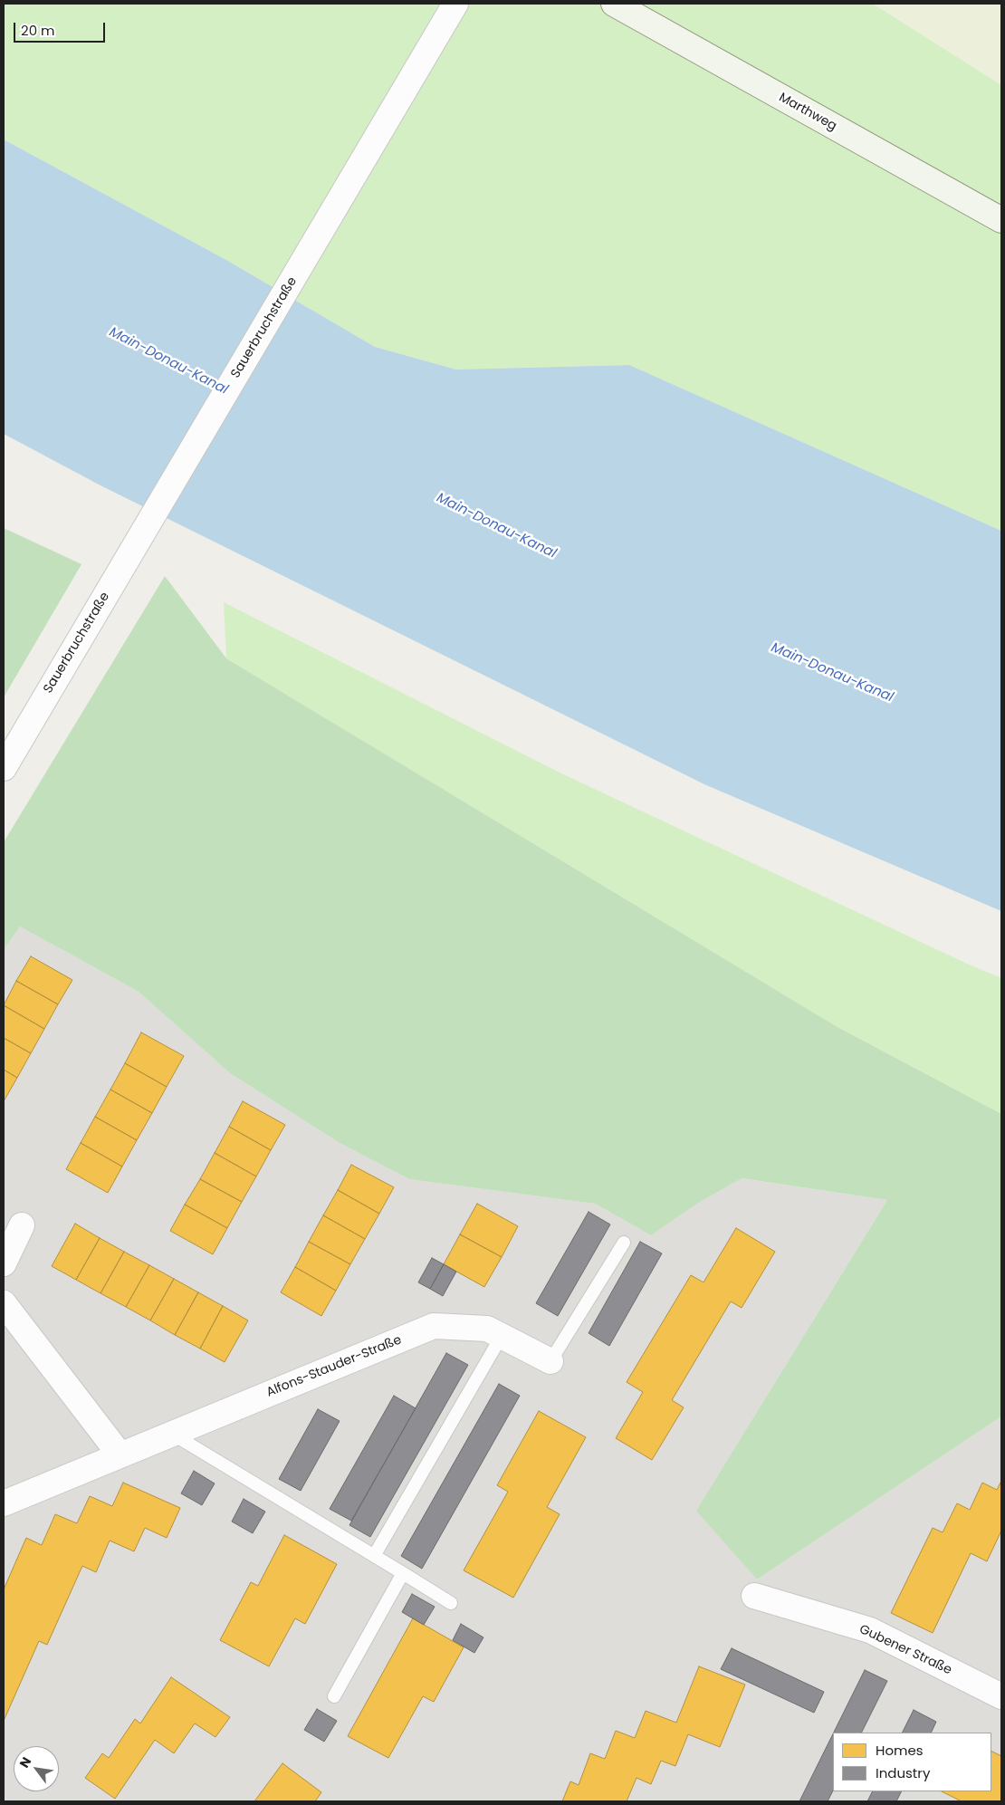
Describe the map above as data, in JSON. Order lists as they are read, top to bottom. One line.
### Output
{"streets":{"main road":["Marthweg"],"street":["Sauerbruchstraße","Alfons-Stauder-Straße","Gubener Straße"]},"water":["Main-Donau-Kanal"],"legend":["Homes","Industry"],"scale_bar":"20 m","north":"top left"}
